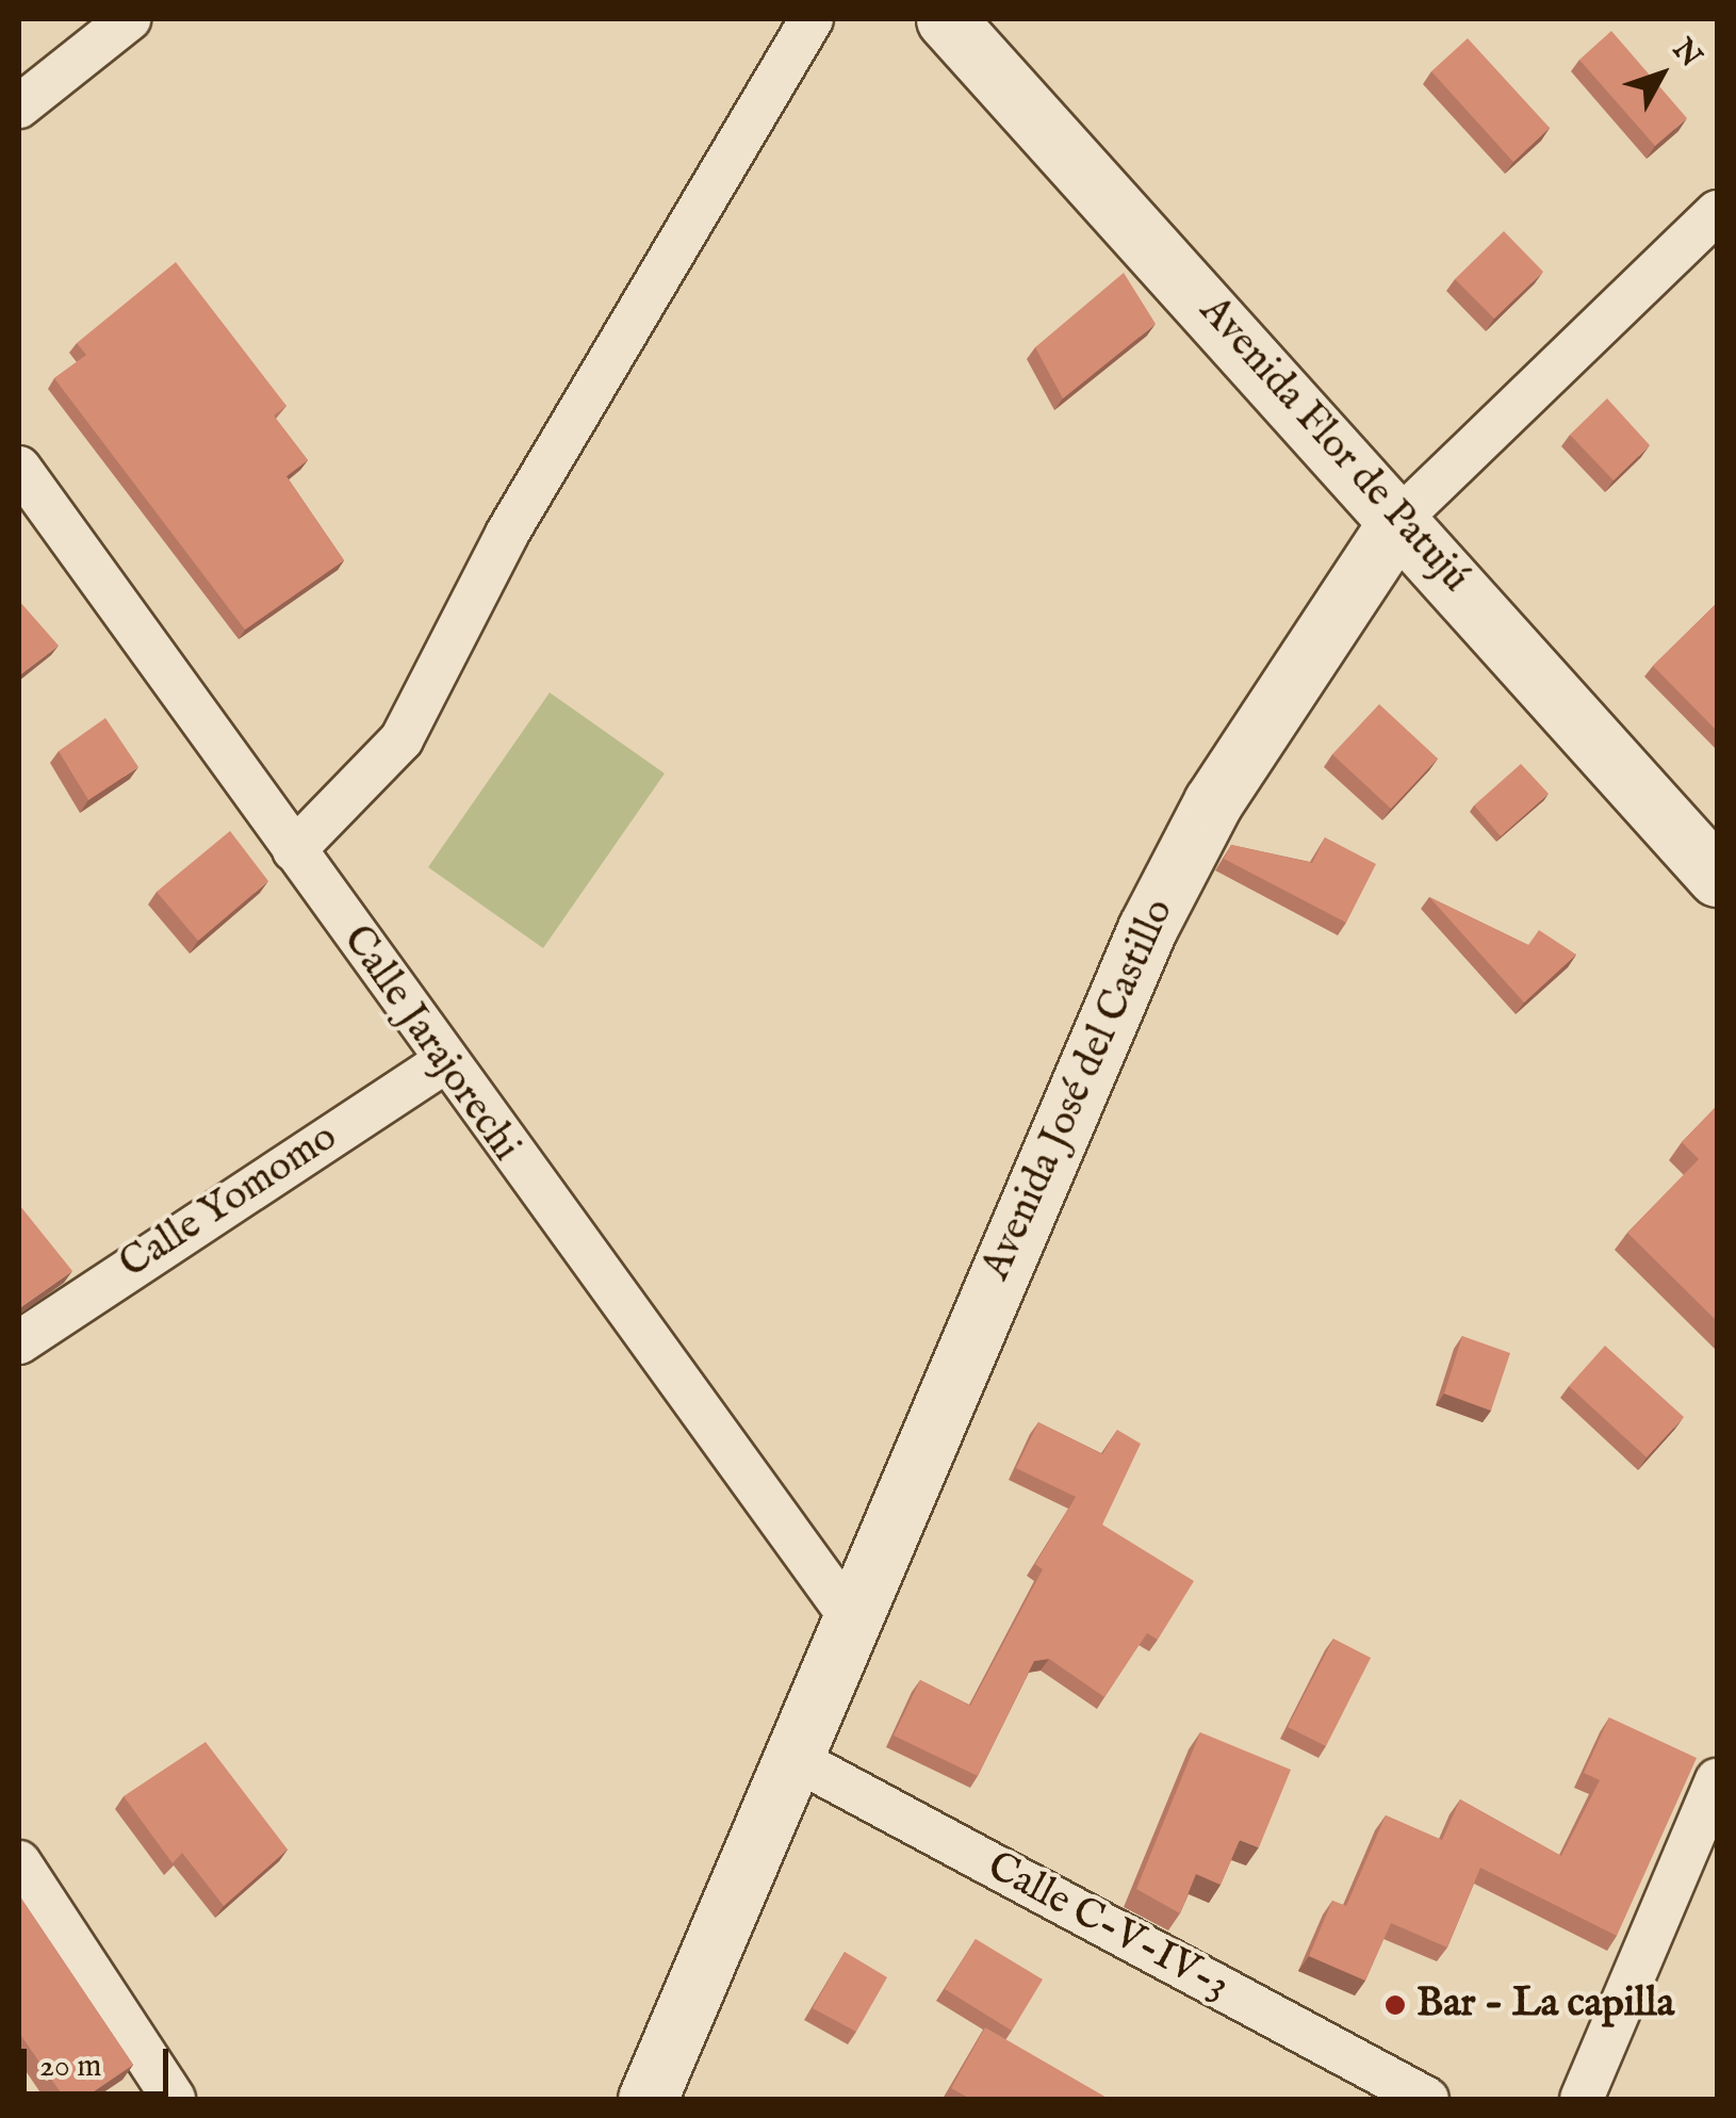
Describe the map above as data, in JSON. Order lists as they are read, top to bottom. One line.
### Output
{"streets":{"main road":["Avenida Flor de Patujú","Avenida José del Castillo"],"street":["Calle Jarajorechi","Calle Yomomo","Calle C-V-IV-3"]},"crossings":[["Avenida Flor de Patujú","Avenida José del Castillo"],["Calle Jarajorechi","Avenida José del Castillo"],["Calle Jarajorechi","Calle Yomomo"],["Avenida José del Castillo","Calle C-V-IV-3"]],"places":["Bar - La capilla"],"scale_bar":"20 m","north":"top right"}
